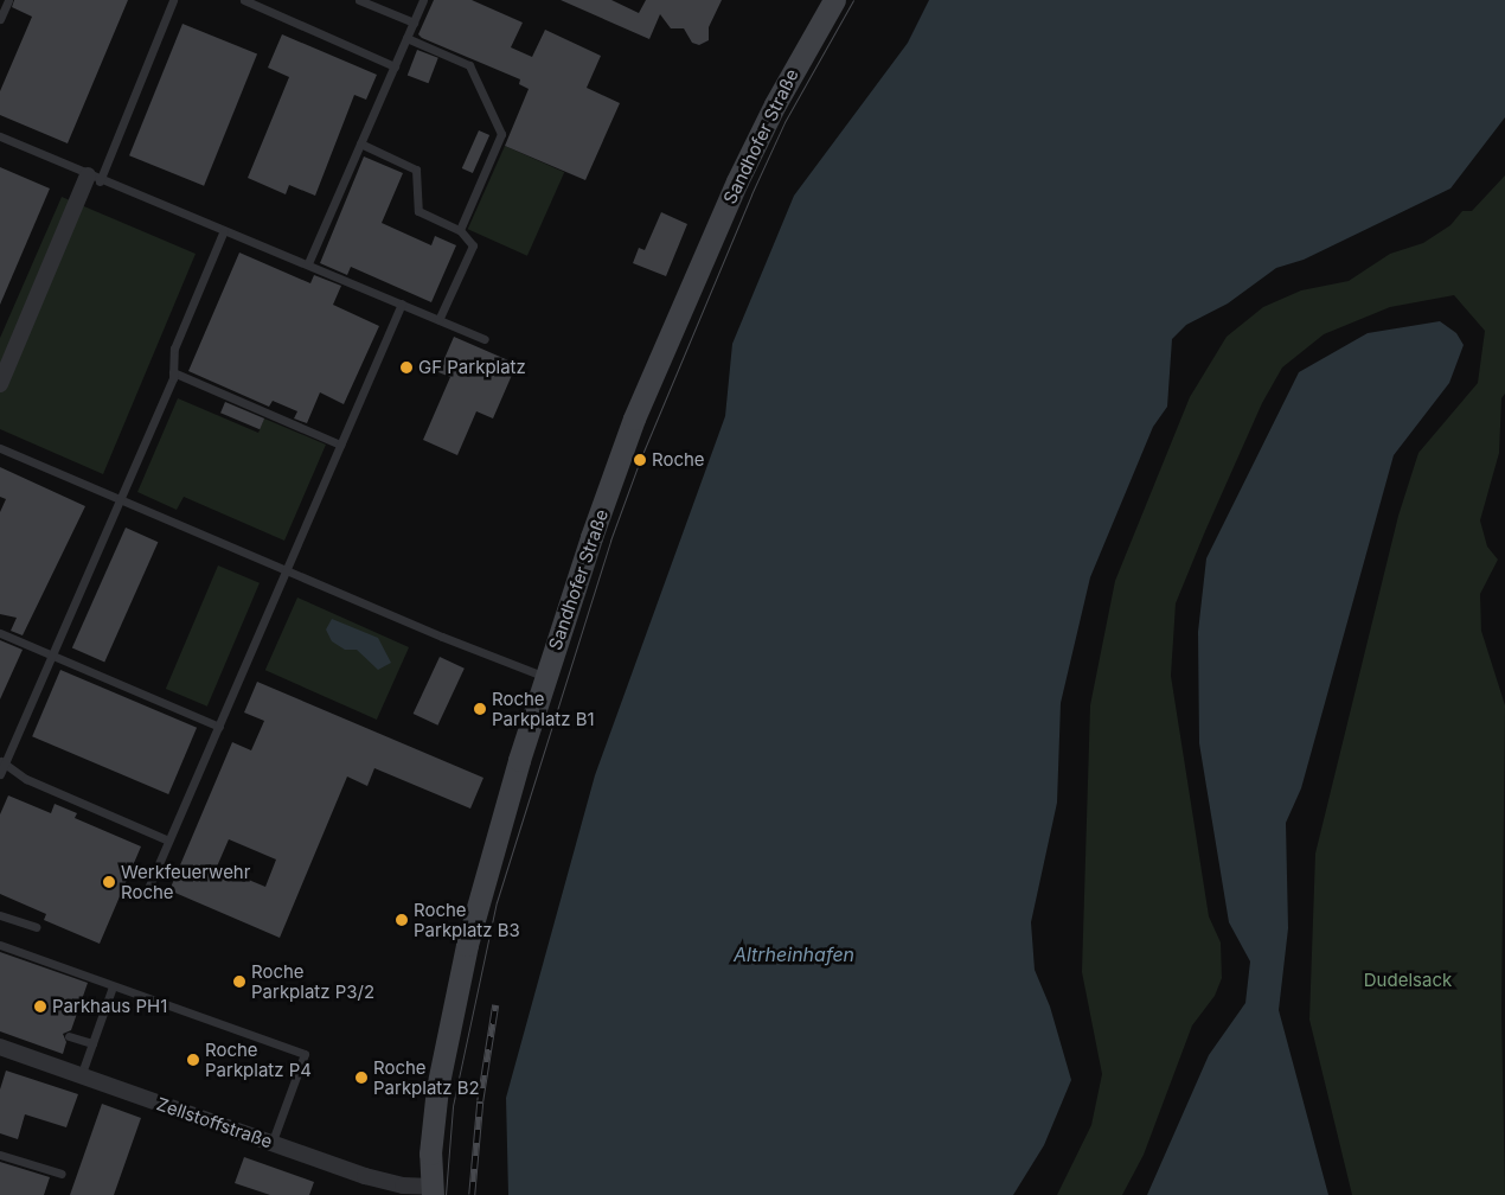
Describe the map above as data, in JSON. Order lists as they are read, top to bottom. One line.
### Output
{"streets":{"street":["Sandhofer Straße","Zellstoffstraße"]},"crossings":[["Sandhofer Straße","Zellstoffstraße"]],"water":["Altrheinhafen"],"parks":["Dudelsack"],"places":["GF Parkplatz","Roche","Roche Parkplatz B1","Werkfeuerwehr Roche","Roche Parkplatz B3","Roche Parkplatz P3/2","Parkhaus PH1","Roche Parkplatz P4","Roche Parkplatz B2"]}
